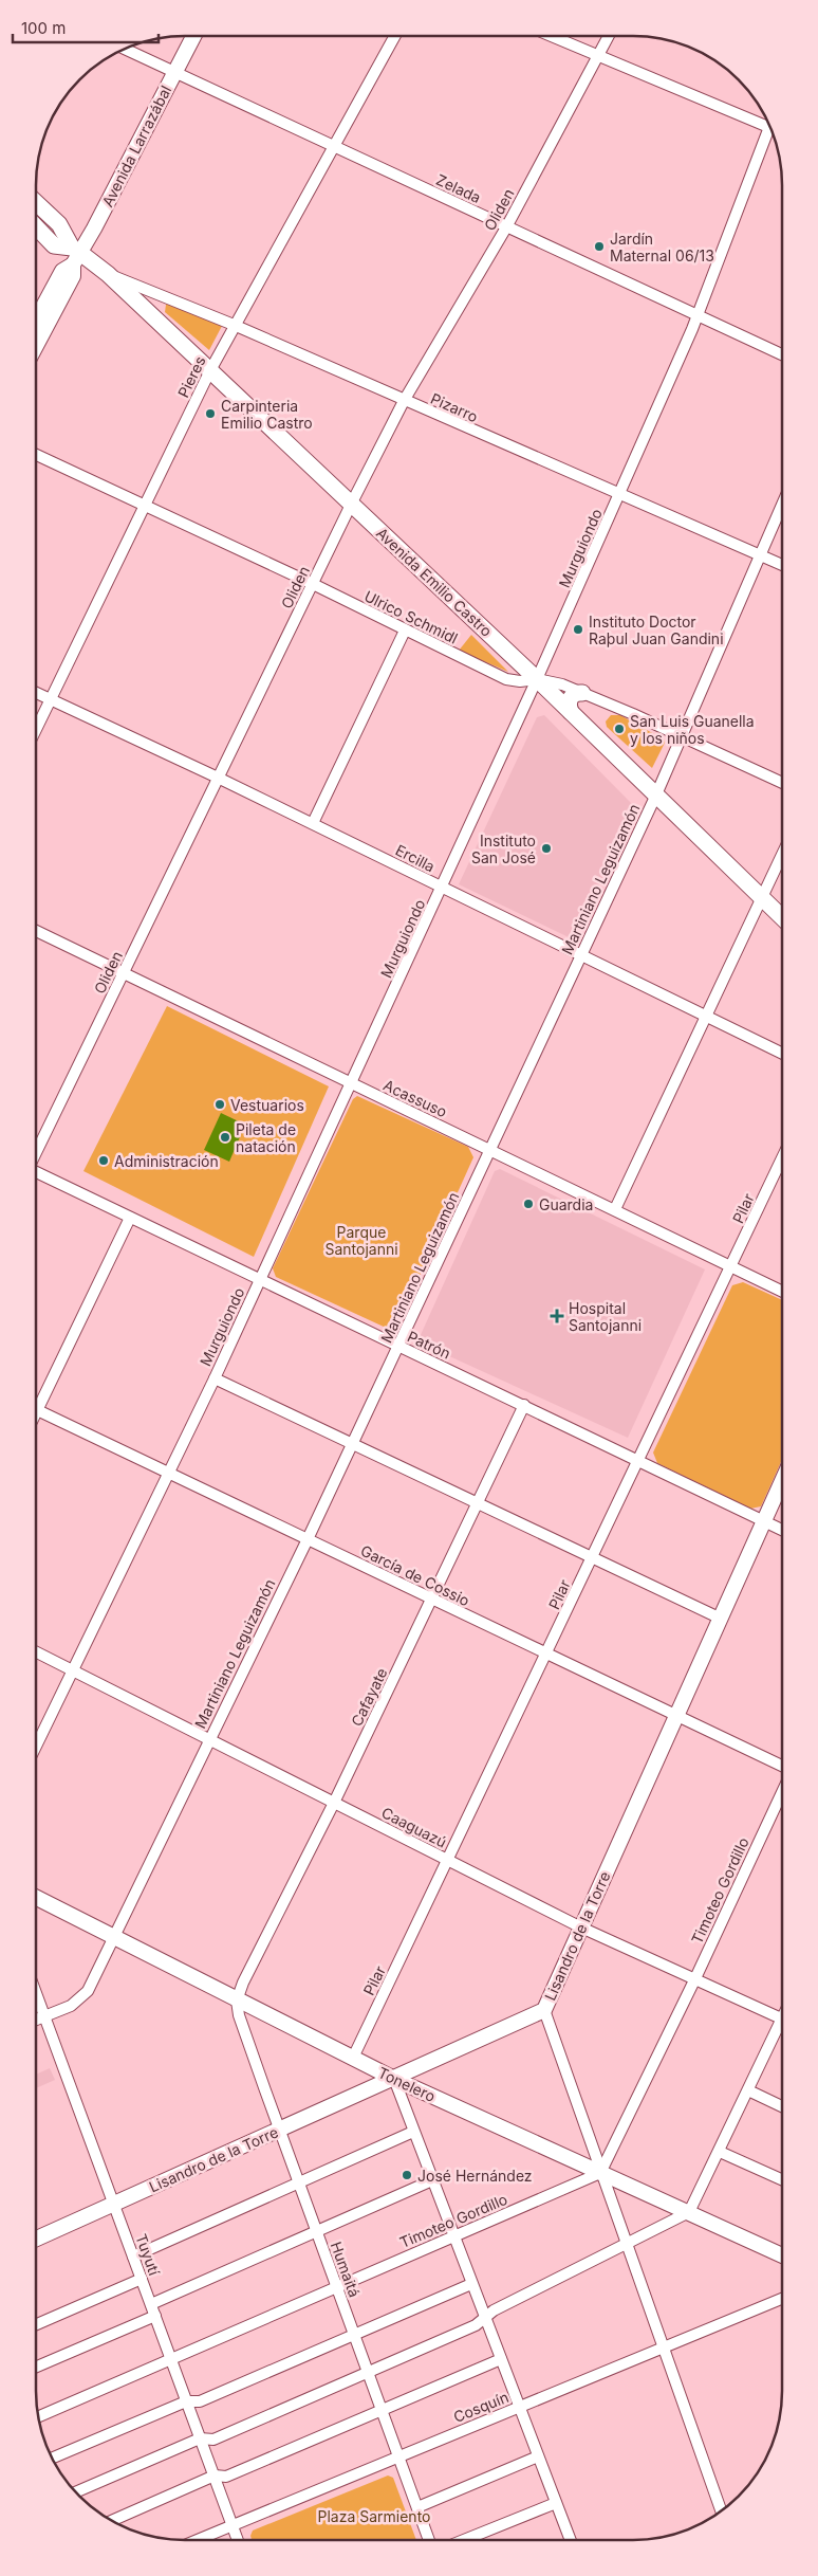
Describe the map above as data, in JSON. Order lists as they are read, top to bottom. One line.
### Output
{"streets":{"main road":["Avenida Emilio Castro"],"street":["Avenida Larrazábal","Zelada","Oliden","Pieres","Pizarro","Murguiondo","Ulrico Schmidl","Ercilla","Martiniano Leguizamón","Acassuso","Pilar","Patrón","García de Cossio","Cafayate","Caaguazú","Timoteo Gordillo","Lisandro de la Torre","Tonelero","Tuyutí","Humaitá","Cosquín"]},"crossings":[["Avenida Larrazábal","Zelada"],["Avenida Larrazábal","Avenida Emilio Castro"],["Zelada","Oliden"],["Zelada","Pieres"],["Zelada","Murguiondo"],["Oliden","Pizarro"],["Oliden","Avenida Emilio Castro"],["Oliden","Ulrico Schmidl"],["Oliden","Ercilla"],["Oliden","Acassuso"],["Pieres","Pizarro"],["Pieres","Avenida Emilio Castro"],["Pieres","Ulrico Schmidl"],["Pieres","Ercilla"],["Pizarro","Murguiondo"],["Pizarro","Avenida Emilio Castro"],["Pizarro","Martiniano Leguizamón"],["Murguiondo","Avenida Emilio Castro"],["Murguiondo","Ulrico Schmidl"],["Murguiondo","Ercilla"],["Murguiondo","Acassuso"],["Murguiondo","Patrón"],["Murguiondo","García de Cossio"],["Murguiondo","Caaguazú"],["Avenida Emilio Castro","Ulrico Schmidl"],["Avenida Emilio Castro","Martiniano Leguizamón"],["Ulrico Schmidl","Martiniano Leguizamón"],["Ercilla","Martiniano Leguizamón"],["Martiniano Leguizamón","Acassuso"],["Martiniano Leguizamón","Patrón"],["Martiniano Leguizamón","García de Cossio"],["Martiniano Leguizamón","Caaguazú"],["Martiniano Leguizamón","Tonelero"],["Martiniano Leguizamón","Tuyutí"],["Acassuso","Pilar"],["Pilar","Patrón"],["Pilar","García de Cossio"],["Pilar","Caaguazú"],["Pilar","Tonelero"],["Patrón","Cafayate"],["Patrón","Lisandro de la Torre"],["García de Cossio","Cafayate"],["García de Cossio","Lisandro de la Torre"],["Cafayate","Caaguazú"],["Cafayate","Tonelero"],["Cafayate","Humaitá"],["Caaguazú","Timoteo Gordillo"],["Caaguazú","Lisandro de la Torre"],["Timoteo Gordillo","Tonelero"],["Timoteo Gordillo","Tuyutí"],["Timoteo Gordillo","Humaitá"],["Lisandro de la Torre","Tonelero"],["Lisandro de la Torre","Tuyutí"],["Lisandro de la Torre","Humaitá"],["Tonelero","Humaitá"],["Tuyutí","Cosquín"],["Humaitá","Cosquín"]],"parks":["Parque Santojanni","Plaza Sarmiento"],"places":{"other":["Jardín Maternal 06/13","Carpinteria Emilio Castro","Instituto Doctor Raþul Juan Gandini","San Luis Guanella y los niños","Instituto San José","Vestuarios","Pileta de natación","Administración","Guardia","José Hernández"],"health":["Hospital Santojanni"]},"scale_bar":"100 m"}
